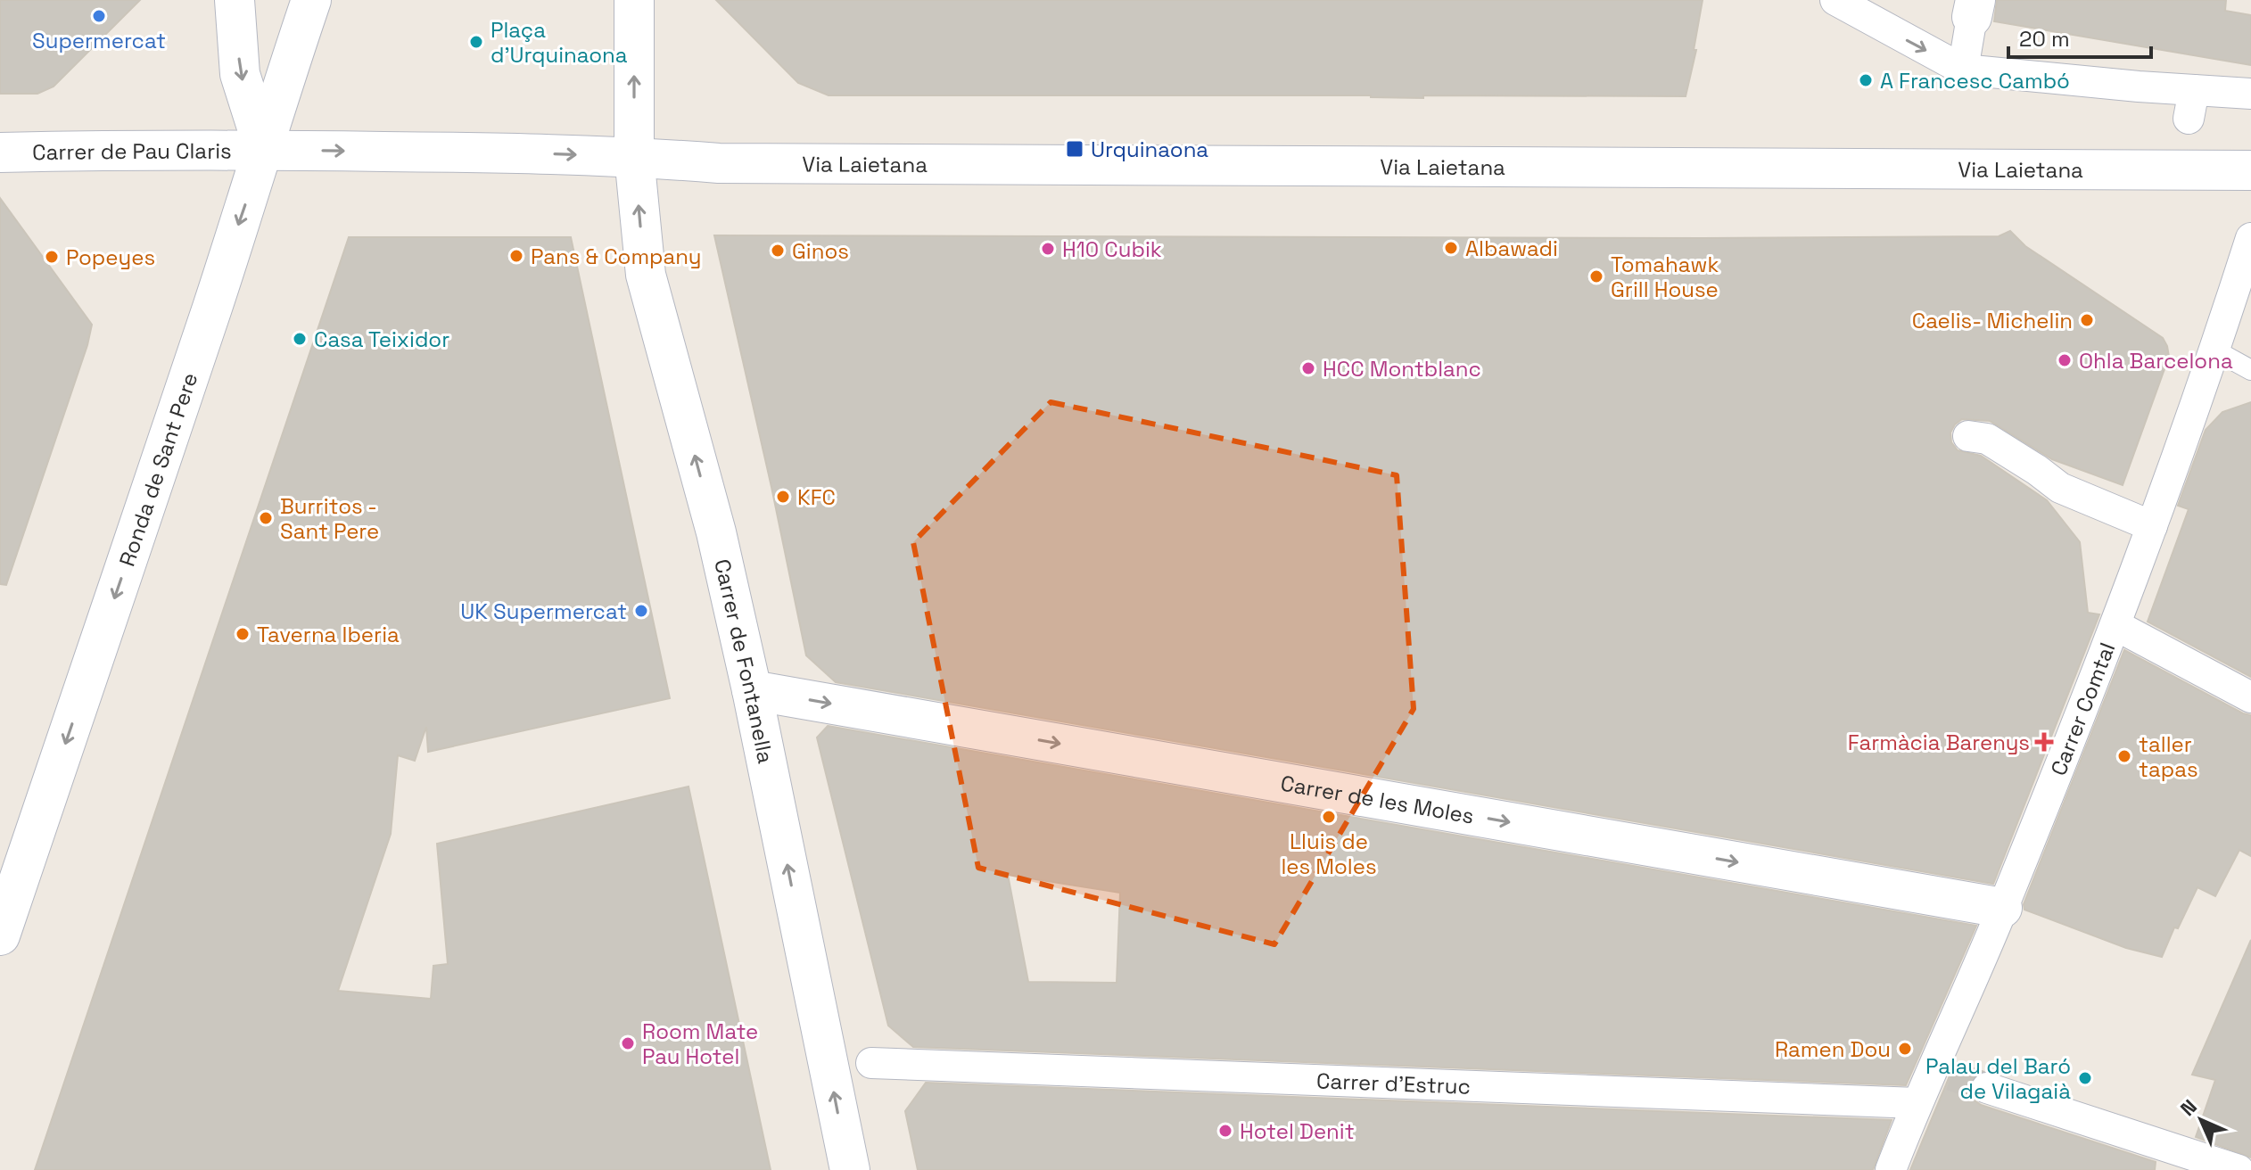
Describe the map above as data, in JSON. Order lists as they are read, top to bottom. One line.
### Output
{"streets":{"main road":["Carrer de Pau Claris","Via Laietana","Ronda de Sant Pere","Carrer de Fontanella","Carrer de les Moles"],"street":["Carrer Comtal","Carrer d'Estruc"]},"crossings":[["Carrer de Pau Claris","Ronda de Sant Pere"],["Via Laietana","Carrer de Fontanella"],["Carrer de Fontanella","Carrer de les Moles"],["Carrer Comtal","Carrer de les Moles"],["Carrer Comtal","Carrer d'Estruc"]],"one_way":["Ronda de Sant Pere","Carrer de Fontanella","Carrer de les Moles"],"places":{"other":["Supermercat","Plaça d'Urquinaona","A Francesc Cambó","Albawadi","H10 Cubik","Ginos","Pans & Company","Popeyes","Tomahawk Grill House","Caelis- Michelin","Casa Teixidor","Ohla Barcelona","HCC Montblanc","KFC","Burritos - Sant Pere","UK Supermercat","Taverna Iberia","taller tapas","Lluis de les Moles","Room Mate Pau Hotel","Ramen Dou","Palau del Baró de Vilagaià","Hotel Denit"],"transit":["Urquinaona"],"health":["Farmàcia Barenys"]},"scale_bar":"20 m","north":"top left"}
